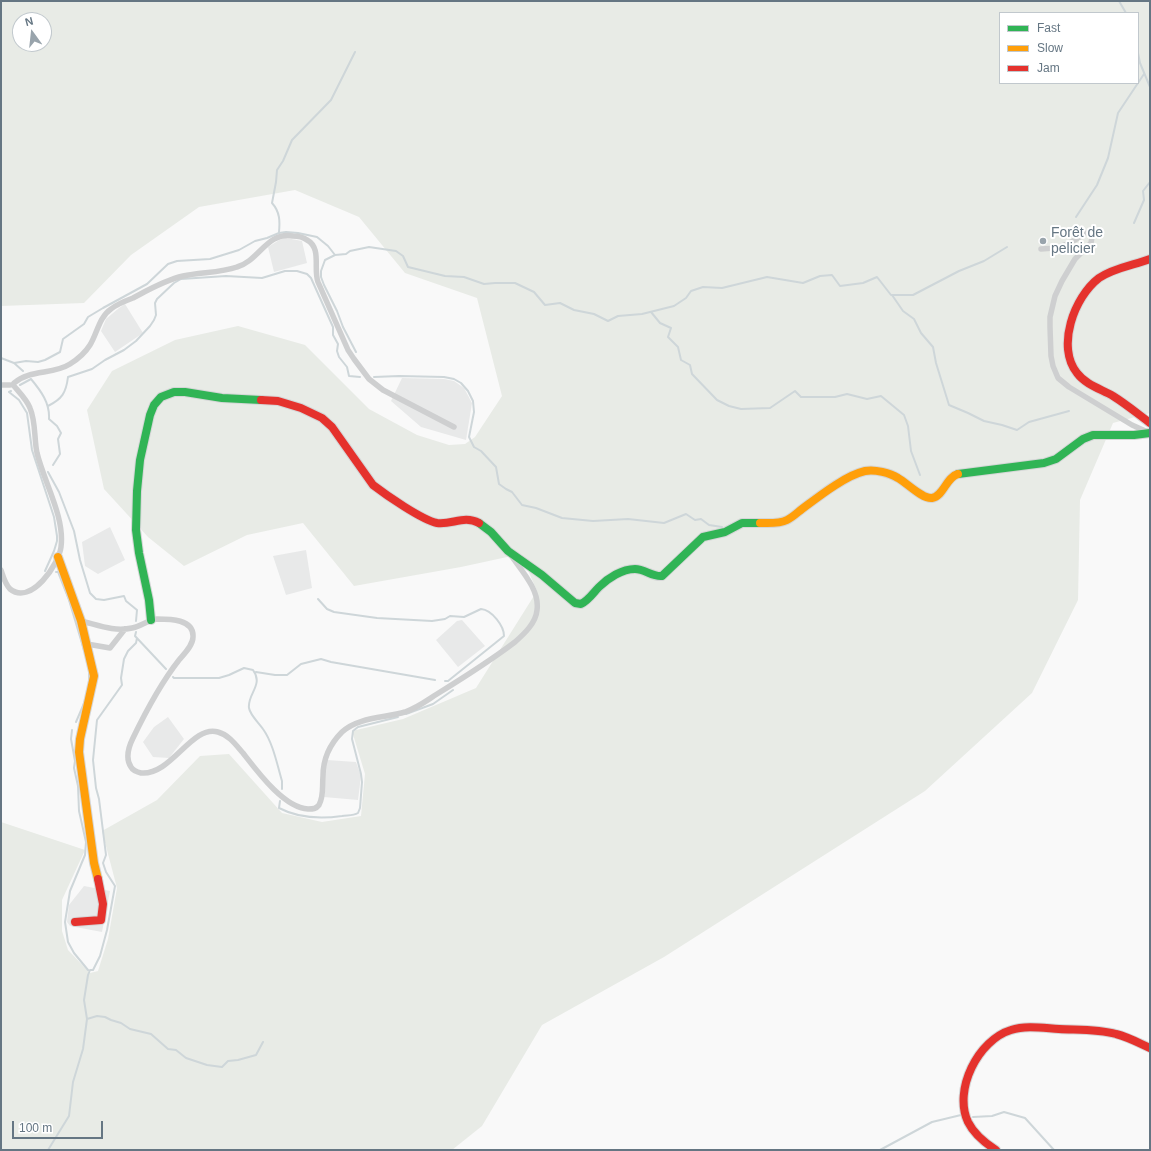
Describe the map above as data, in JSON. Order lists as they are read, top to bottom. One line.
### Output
{"places":["Forêt de pelicier"],"legend":["Fast","Slow","Jam"],"scale_bar":"100 m","north":"top"}
